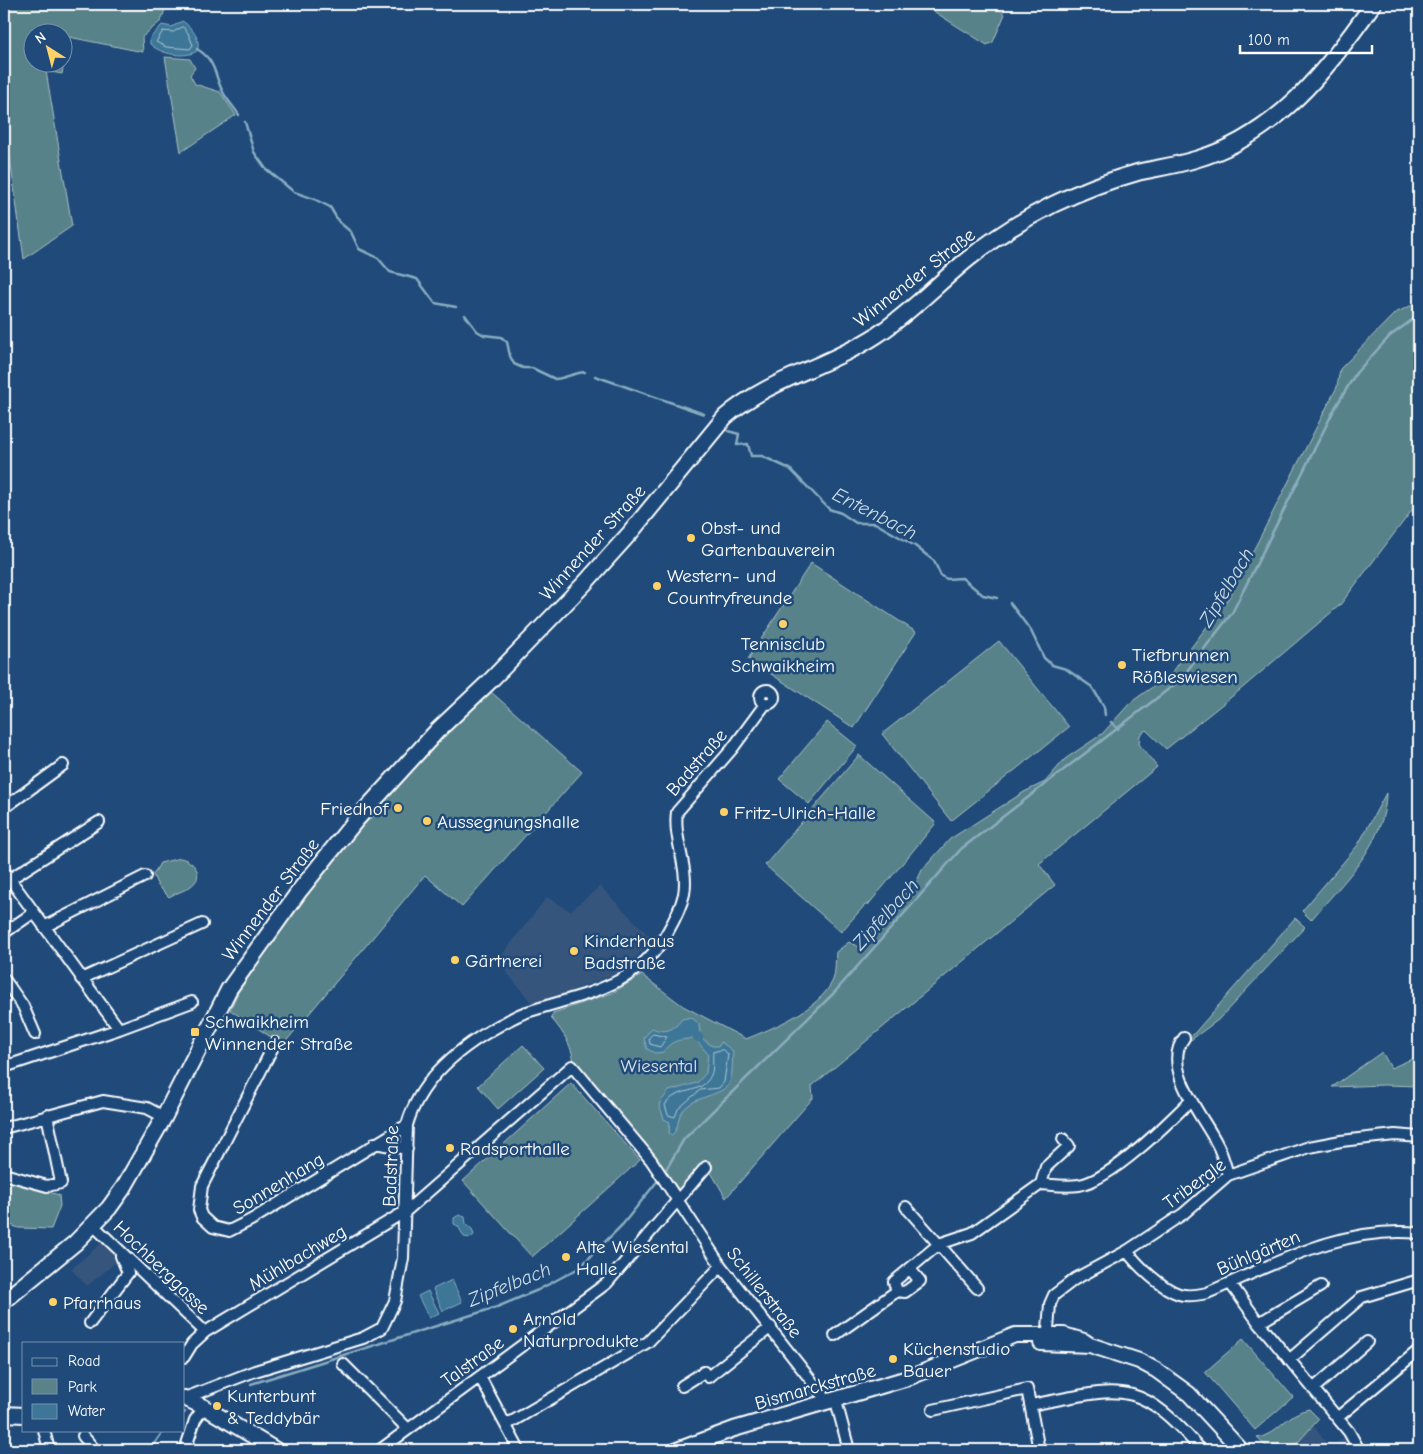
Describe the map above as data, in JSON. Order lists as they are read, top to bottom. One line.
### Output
{"streets":{"main road":["Winnender Straße"],"street":["Badstraße","Sonnenhang","Tribergle","Bühlgärten","Mühlbachweg","Hochberggasse","Schillerstraße","Talstraße","Bismarckstraße"]},"crossings":[["Winnender Straße","Hochberggasse"],["Badstraße","Sonnenhang"],["Badstraße","Mühlbachweg"],["Tribergle","Bühlgärten"],["Tribergle","Bismarckstraße"],["Mühlbachweg","Hochberggasse"],["Mühlbachweg","Schillerstraße"],["Schillerstraße","Talstraße"],["Schillerstraße","Bismarckstraße"]],"water":["Entenbach","Zipfelbach"],"parks":["Wiesental"],"places":{"other":["Obst- und Gartenbauverein","Western- und Countryfreunde","Tennisclub Schwaikheim","Tiefbrunnen Rößleswiesen","Friedhof","Fritz-Ulrich-Halle","Aussegnungshalle","Kinderhaus Badstraße","Gärtnerei","Radsporthalle","Alte Wiesental Halle","Pfarrhaus","Arnold Naturprodukte","Küchenstudio Bauer","Kunterbunt & Teddybär"],"transit":["Schwaikheim Winnender Straße"]},"legend":["Road","Park","Water"],"scale_bar":"100 m","north":"top left"}
